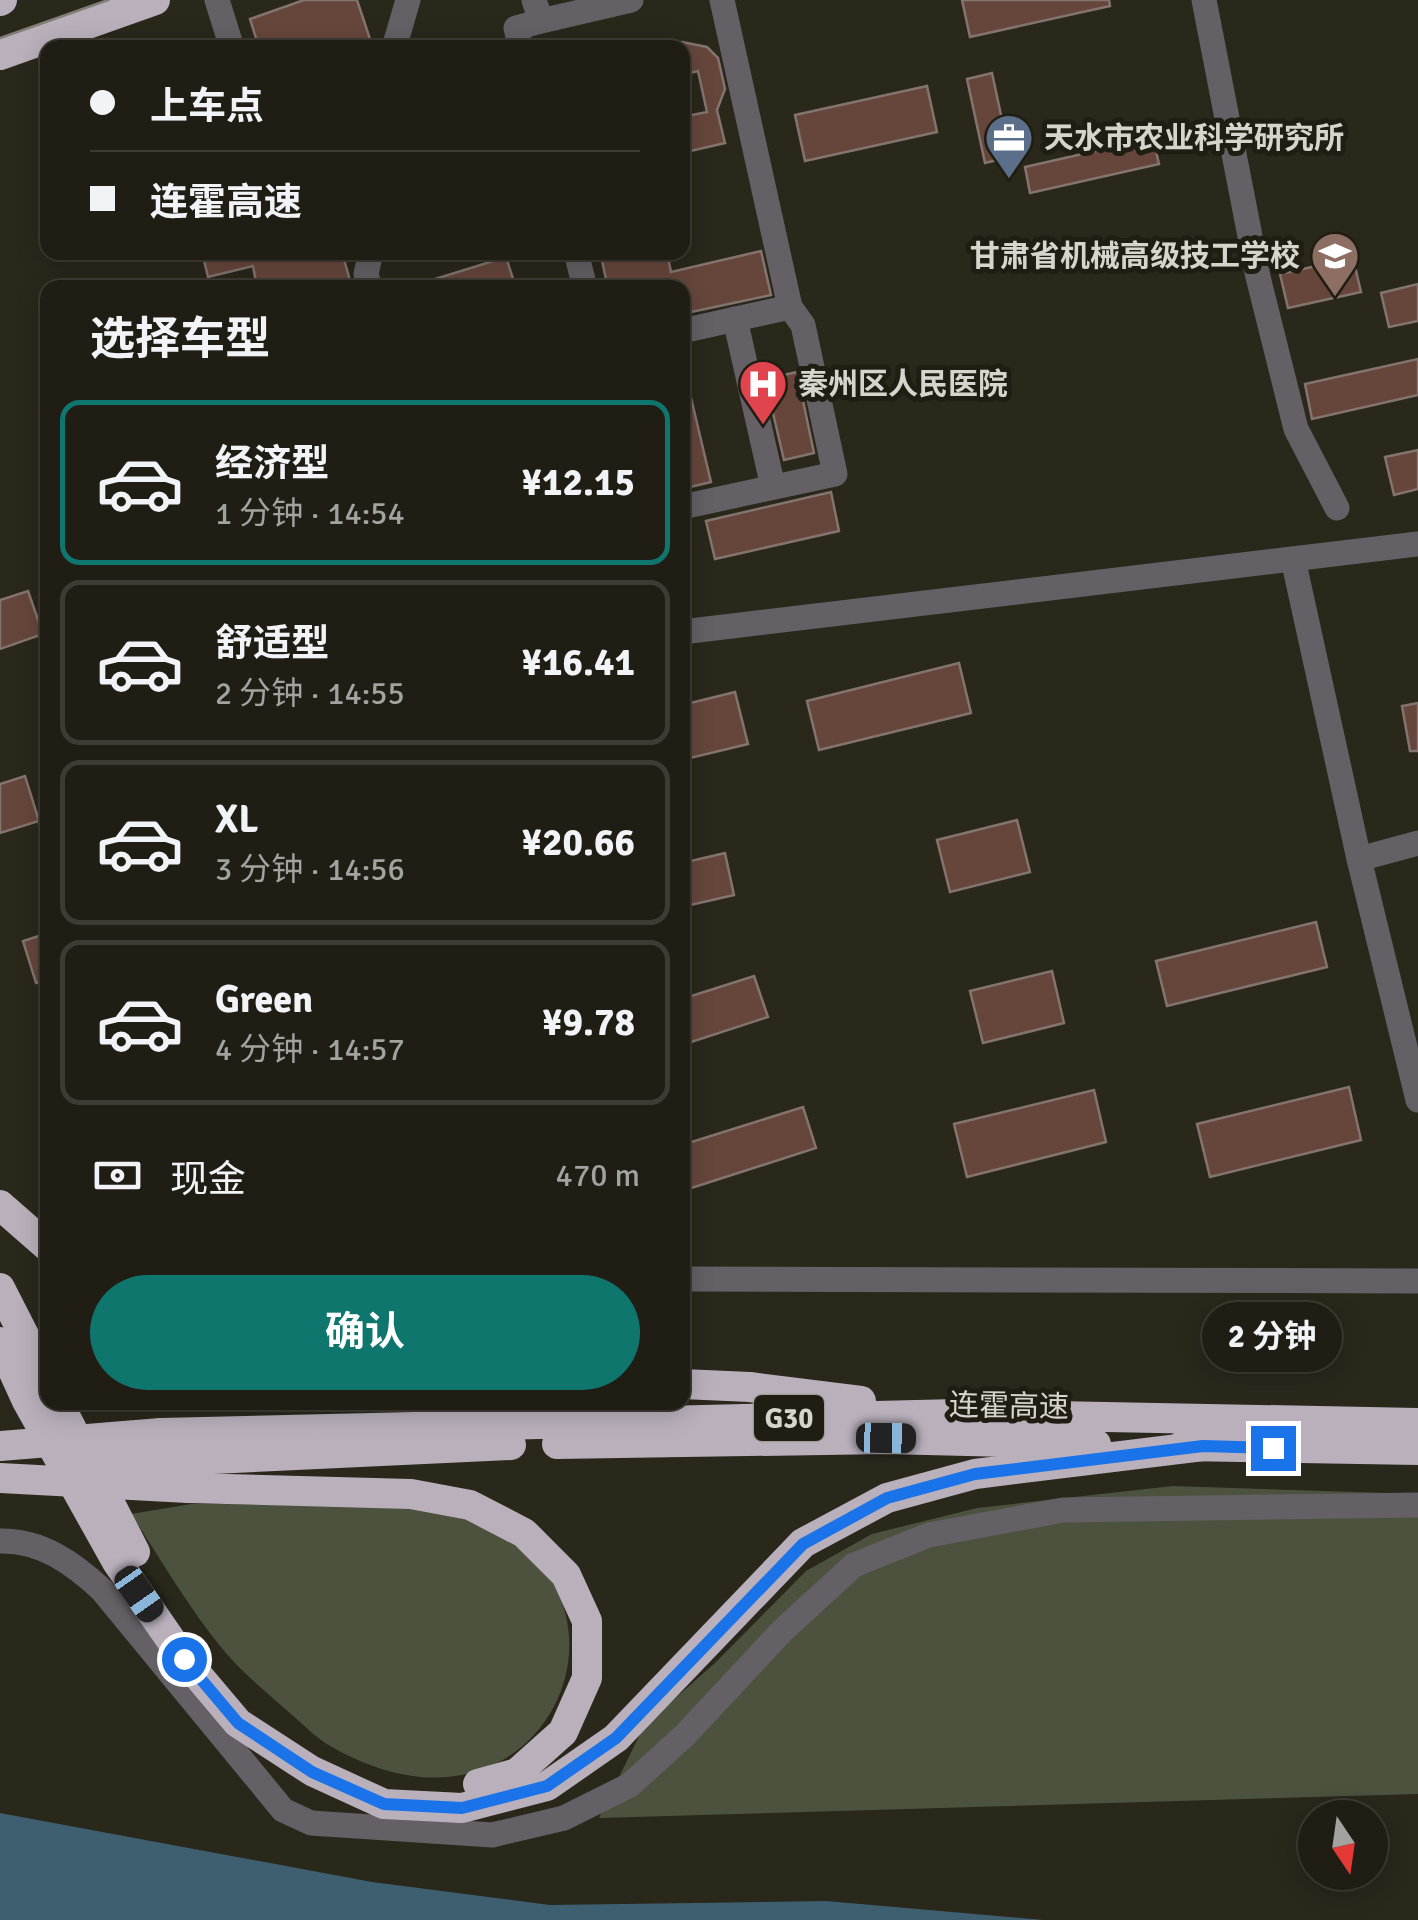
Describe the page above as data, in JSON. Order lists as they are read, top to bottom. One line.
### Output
{"streets":{"highway":["连霍高速","G30"]},"places":{"office":["天水市农业科学研究所"],"school or university":["甘肃省机械高级技工学校"],"hospital":["秦州区人民医院"]},"north":"bottom","page":{"banner":["上车点","连霍高速"],"heading":"选择车型","list":[{"name":"经济型","note":"1 分钟 · 14:54","value":"¥12.15"},{"name":"舒适型","note":"2 分钟 · 14:55","value":"¥16.41"},{"name":"XL","note":"3 分钟 · 14:56","value":"¥20.66"},{"name":"Green","note":"4 分钟 · 14:57","value":"¥9.78"}],"pay":["现金","470 m"],"buttons":"确认","bubble":"2 分钟"}}
